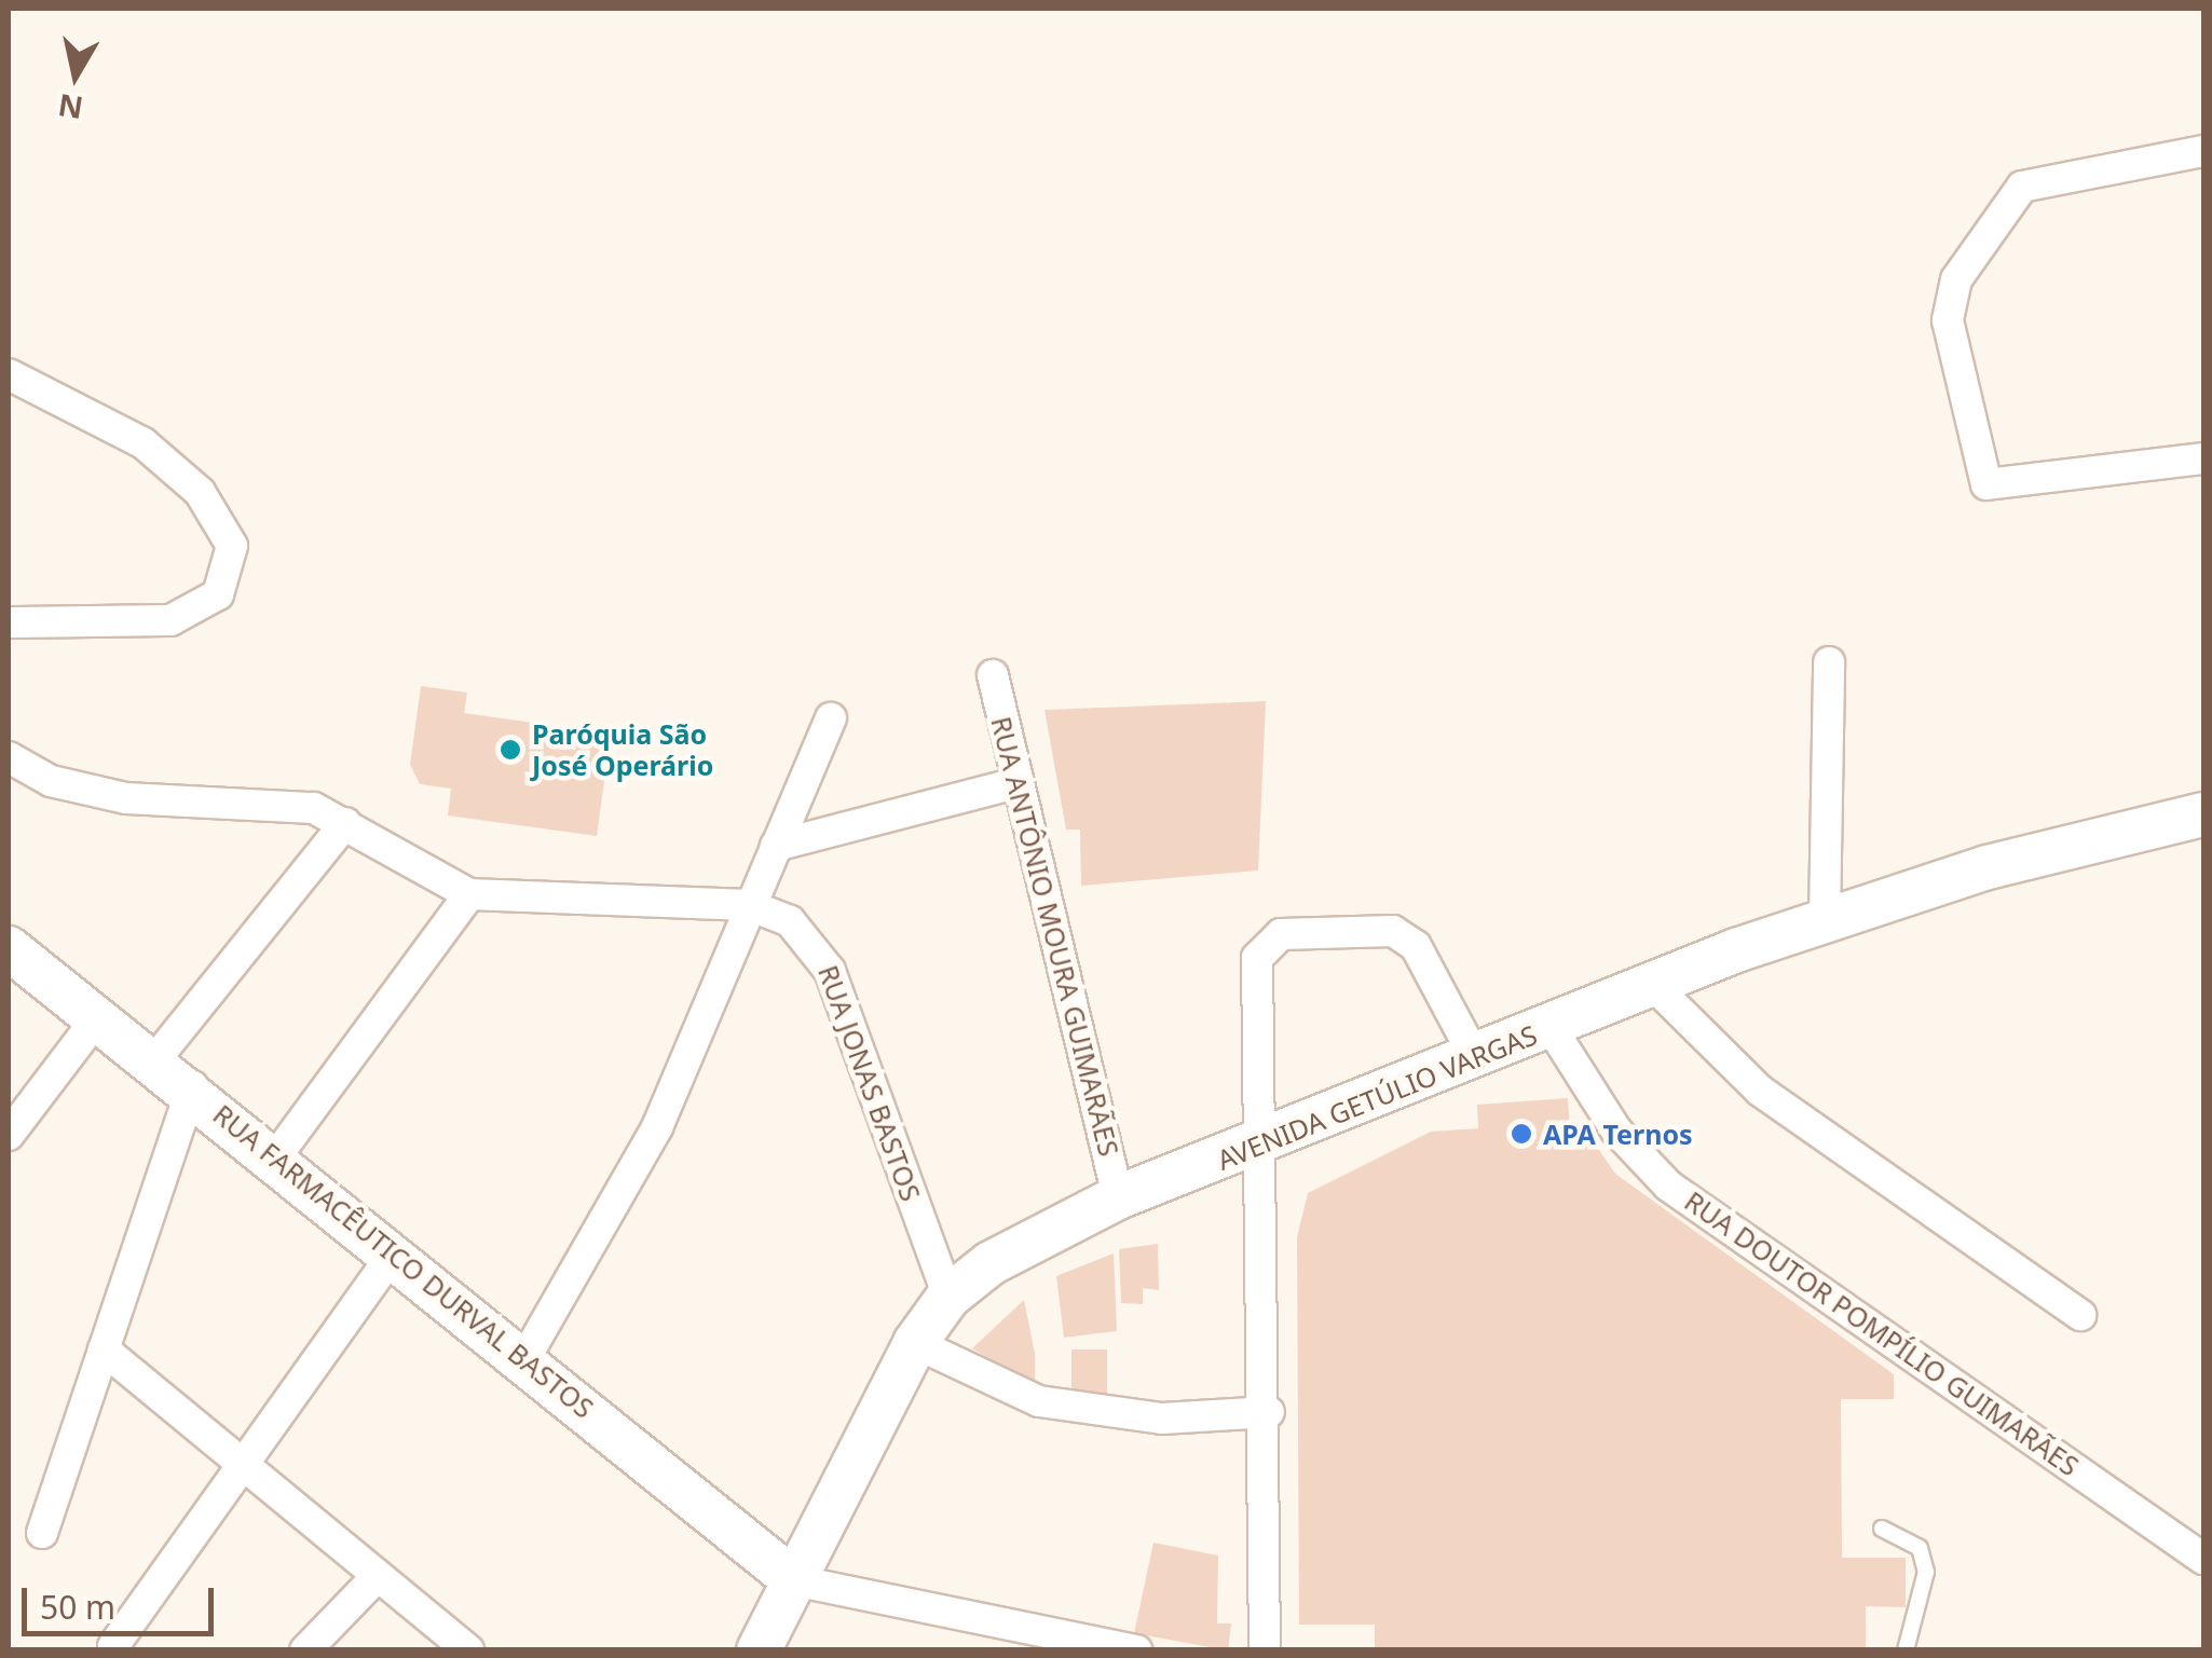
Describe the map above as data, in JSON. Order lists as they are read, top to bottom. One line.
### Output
{"streets":{"main road":["AVENIDA GETÚLIO VARGAS","RUA FARMACÊUTICO DURVAL BASTOS"],"street":["RUA ANTÔNIO MOURA GUIMARÃES","RUA JONAS BASTOS","RUA DOUTOR POMPÍLIO GUIMARÃES"]},"crossings":[["RUA ANTÔNIO MOURA GUIMARÃES","AVENIDA GETÚLIO VARGAS"],["RUA JONAS BASTOS","AVENIDA GETÚLIO VARGAS"],["AVENIDA GETÚLIO VARGAS","RUA FARMACÊUTICO DURVAL BASTOS"],["AVENIDA GETÚLIO VARGAS","RUA DOUTOR POMPÍLIO GUIMARÃES"]],"places":["Paróquia São José Operário","APA Ternos"],"scale_bar":"50 m","north":"bottom"}
